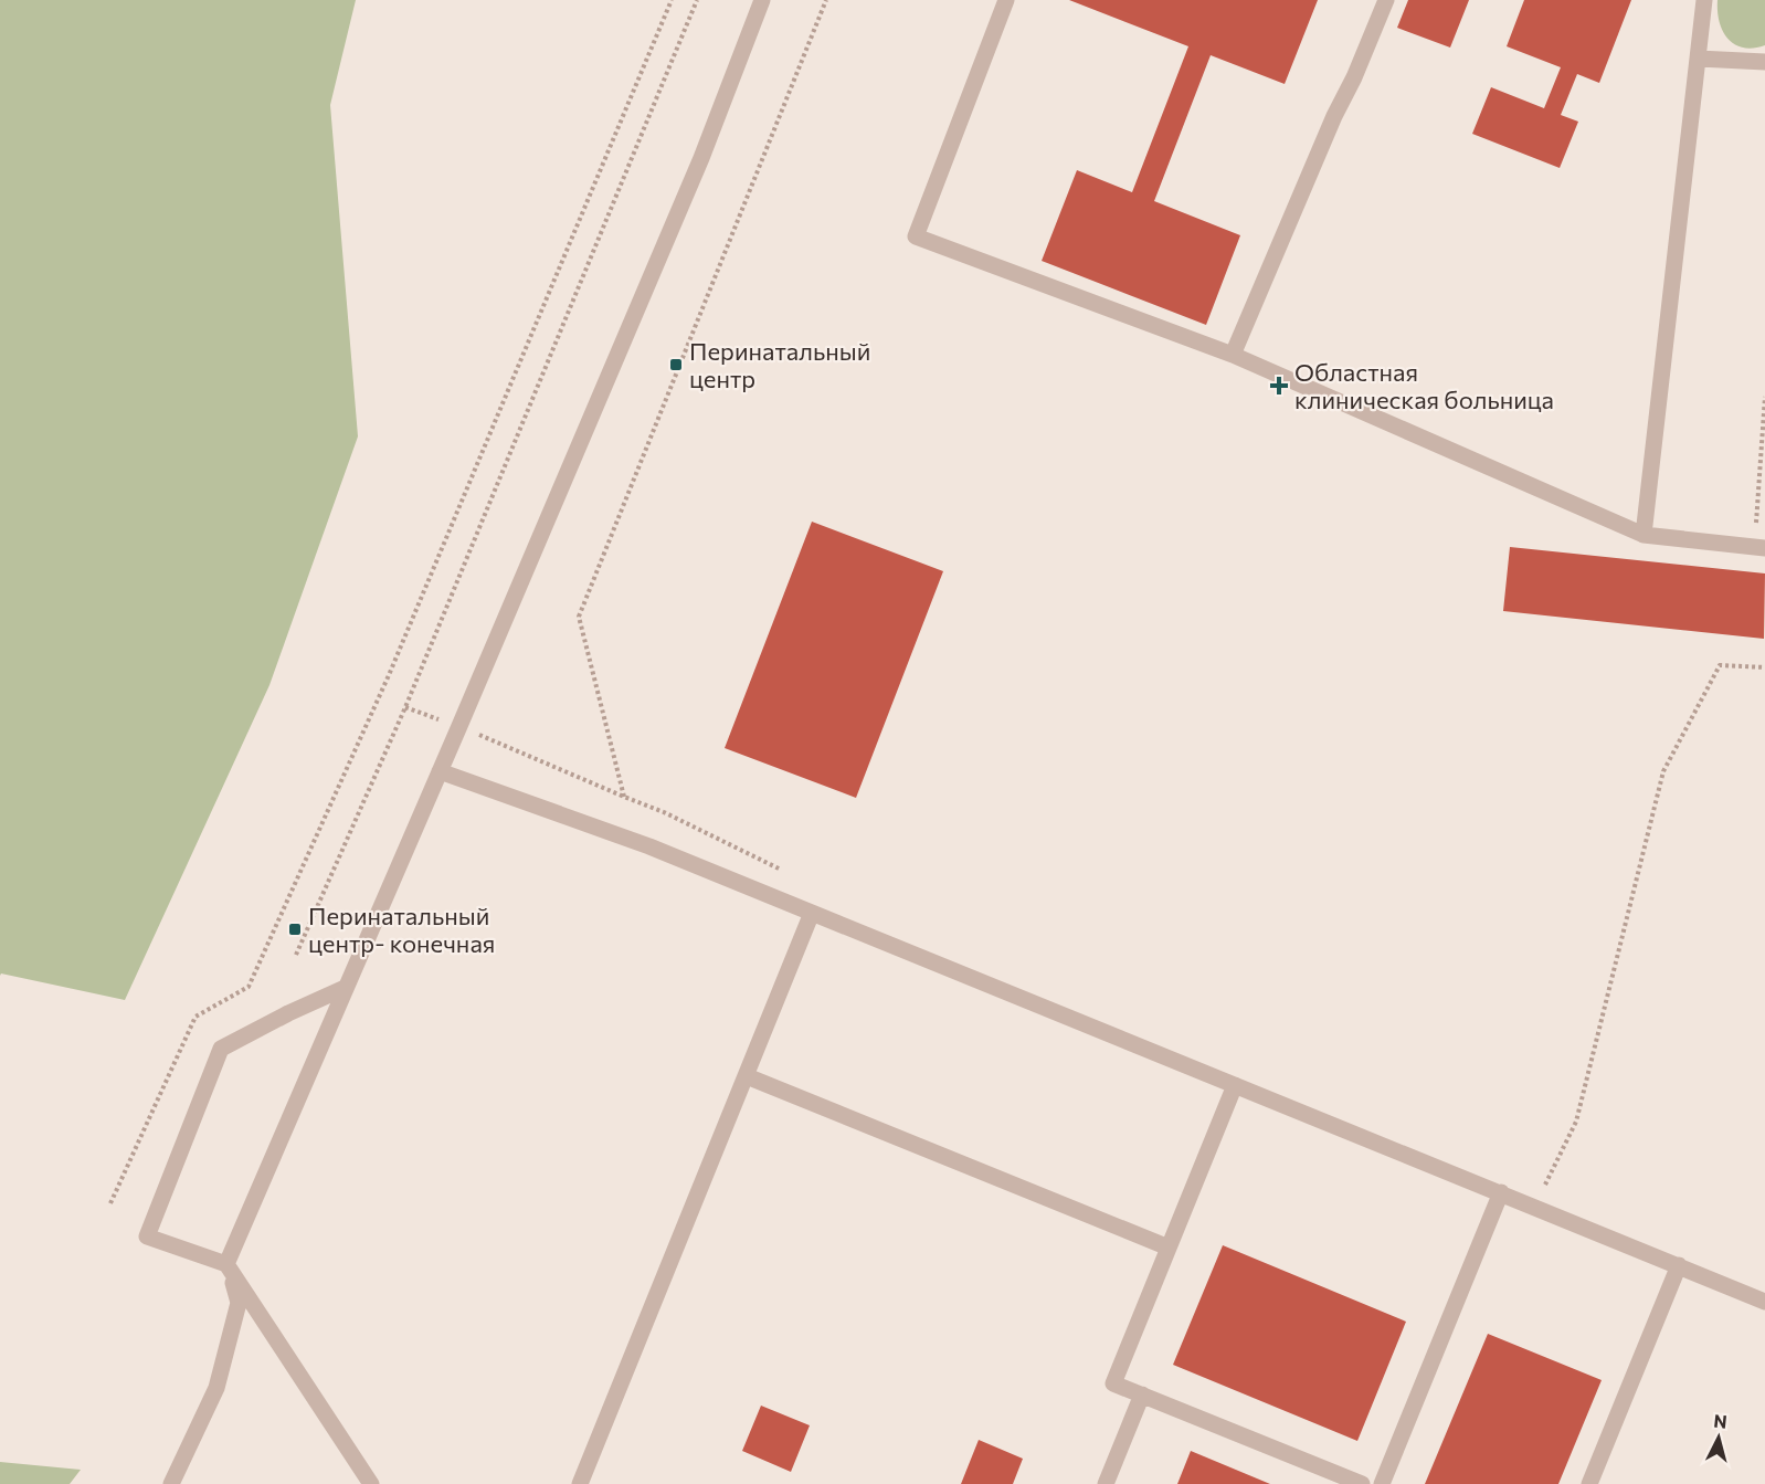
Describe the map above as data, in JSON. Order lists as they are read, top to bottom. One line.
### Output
{"places":{"transit":["Перинатальный центр","Перинатальный центр- конечная"],"health":["Областная клиническая больница"]},"north":"top"}
